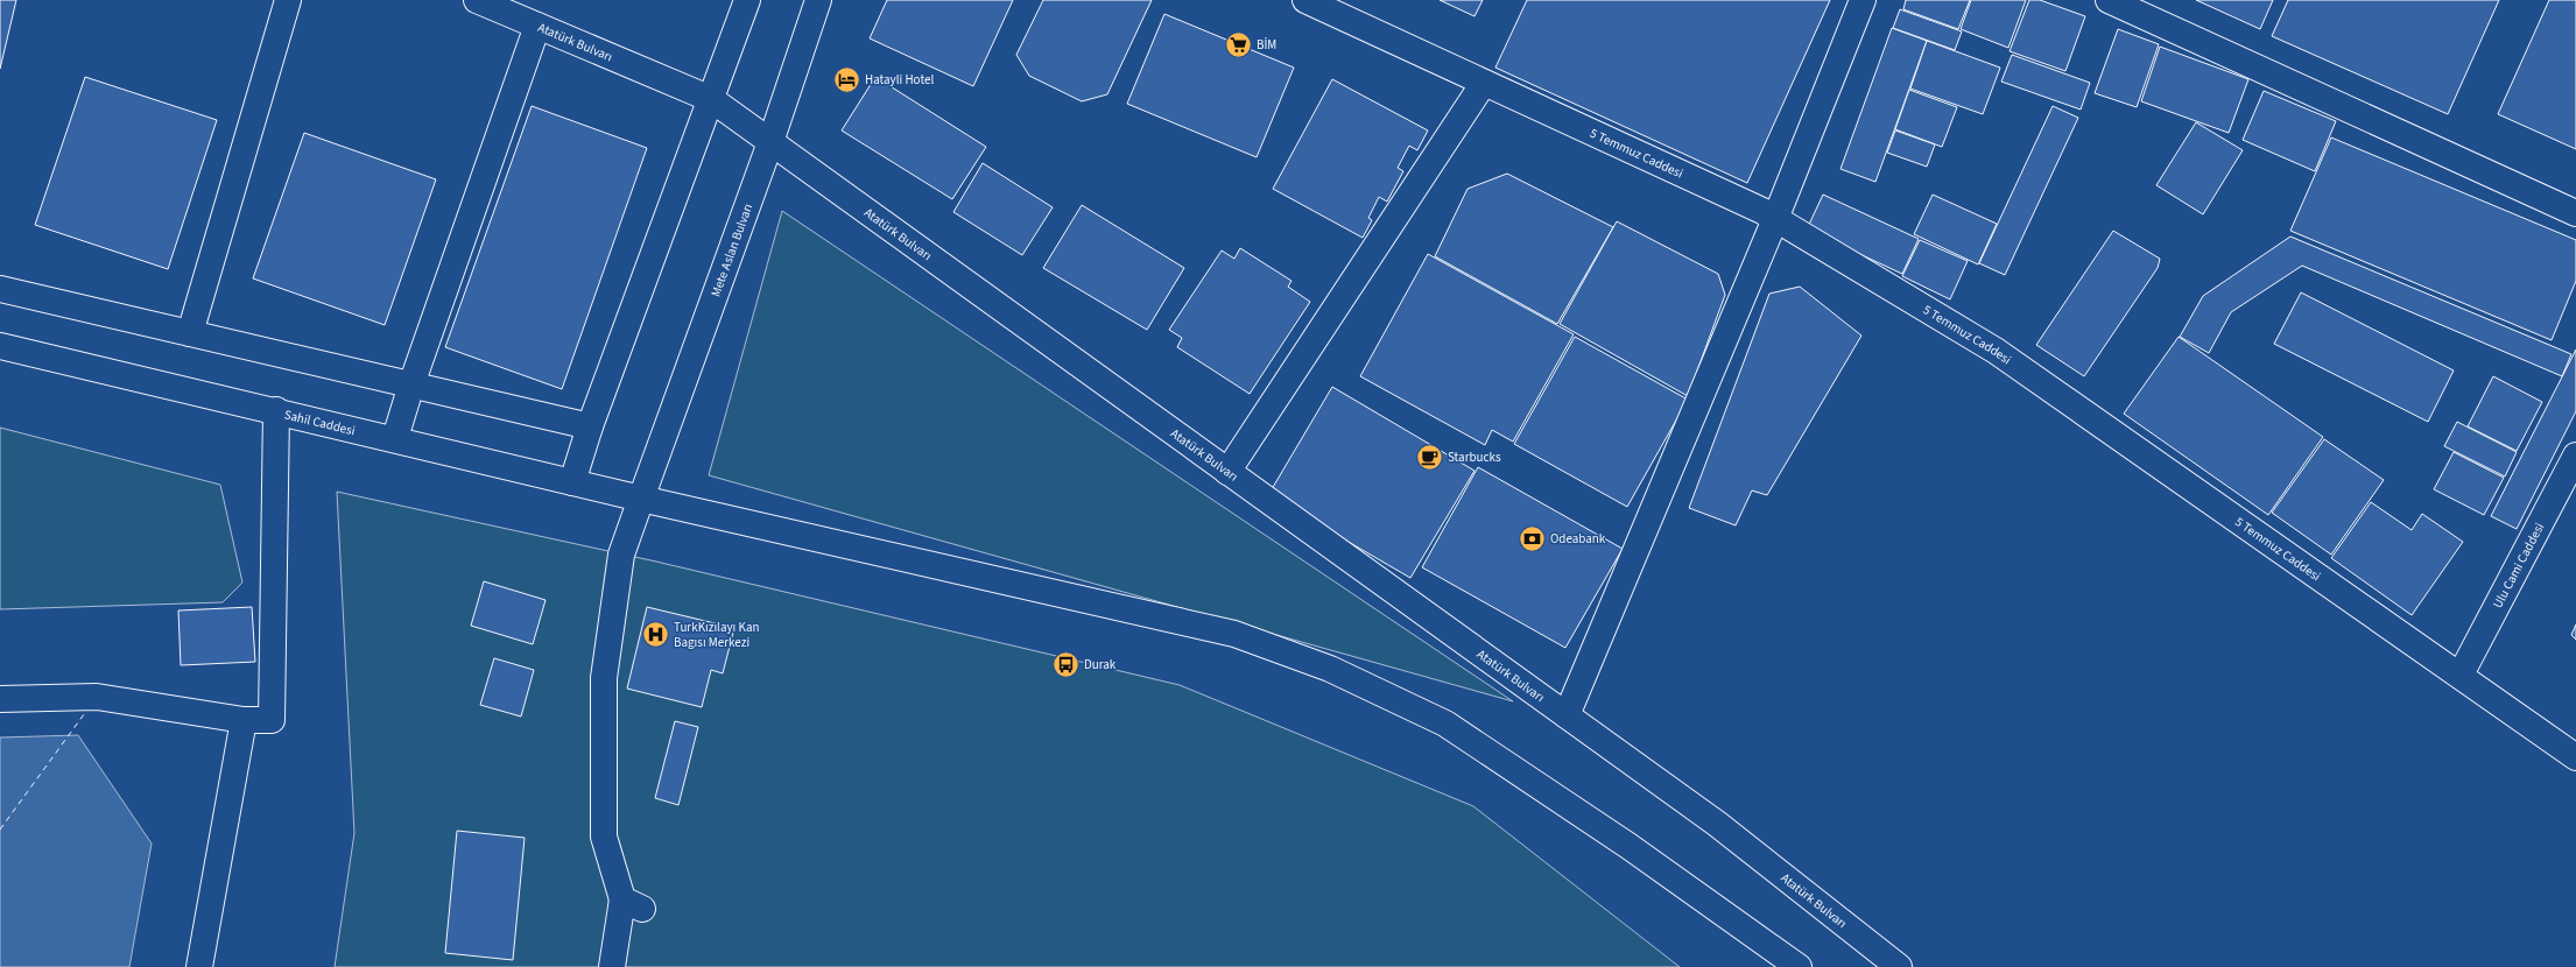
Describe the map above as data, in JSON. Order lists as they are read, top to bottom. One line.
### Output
{"streets":{"street":["Atatürk Bulvarı","5 Temmuz Caddesi","Mete Aslan Bulvarı","Sahil Caddesi","Ulu Cami Caddesi"]},"crossings":[["Atatürk Bulvarı","Mete Aslan Bulvarı"],["5 Temmuz Caddesi","Ulu Cami Caddesi"],["Mete Aslan Bulvarı","Sahil Caddesi"]],"places":{"supermarket":["BİM"],"hotel":["Hatayli Hotel"],"cafe":["Starbucks"],"bank":["Odeabank"],"hospital":["TurkKızılayı Kan Bagısı Merkezi"],"bus stop":["Durak"]}}
